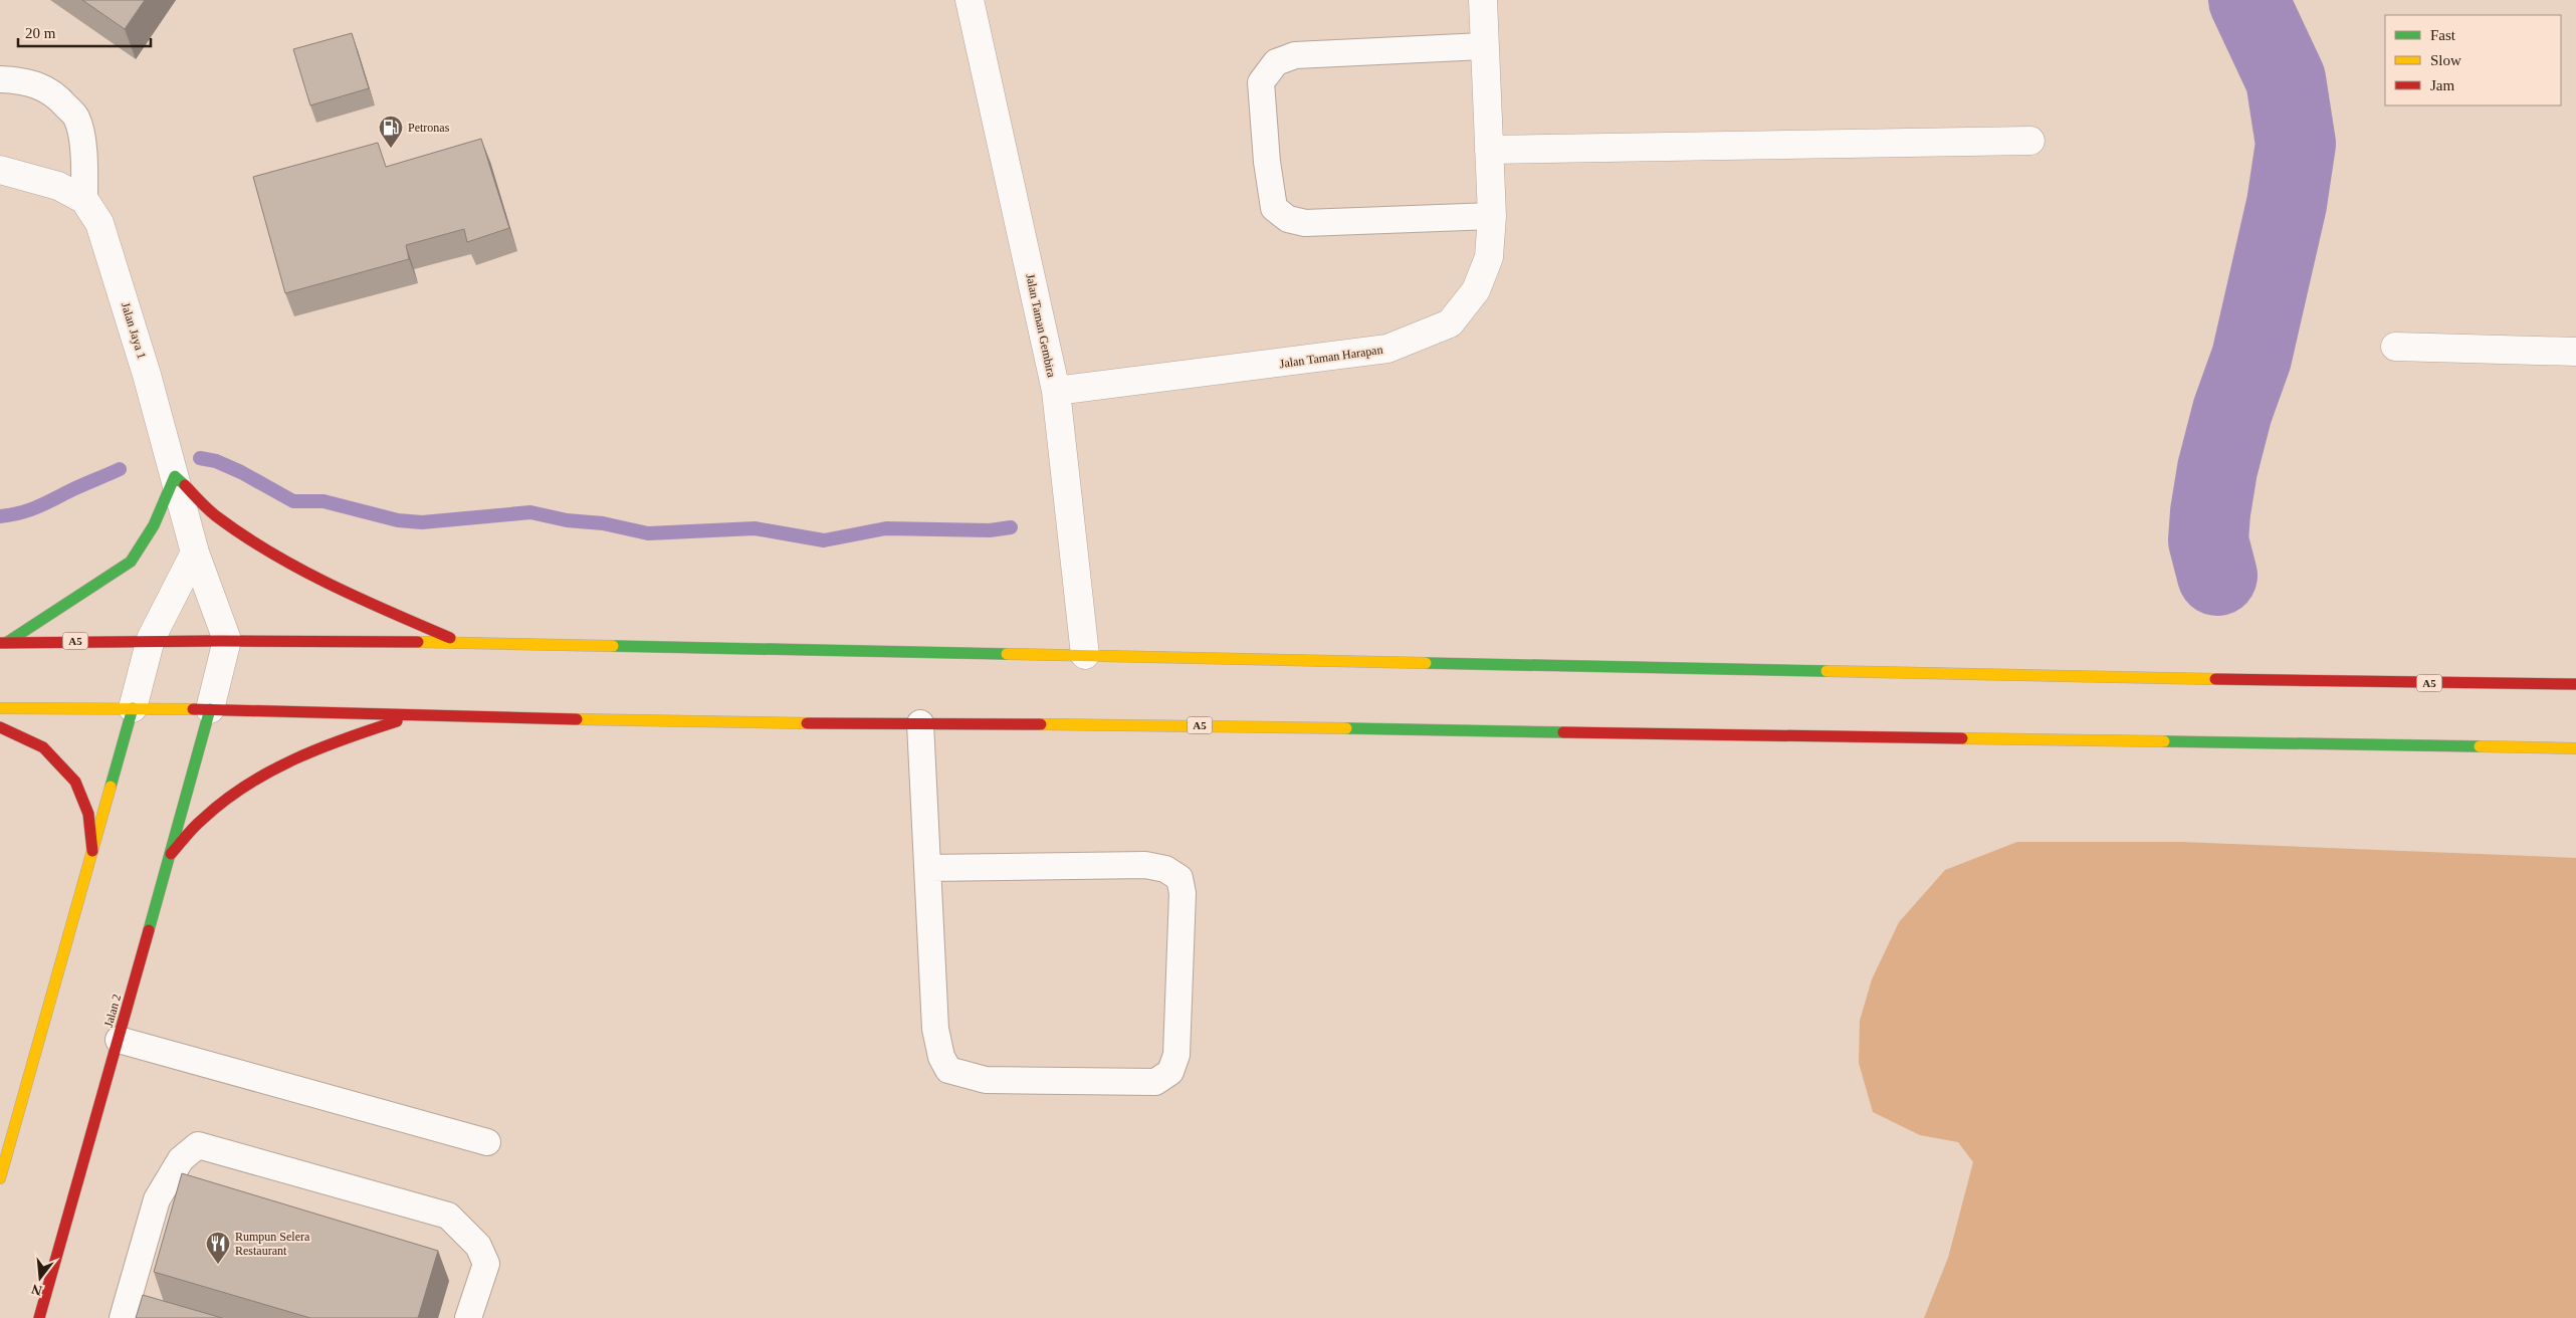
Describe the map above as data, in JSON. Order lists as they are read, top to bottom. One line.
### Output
{"streets":{"main road":["A5","Jalan 2"],"street":["Jalan Taman Gembira","Jalan Jaya 1","Jalan Taman Harapan"]},"crossings":[["Jalan Taman Gembira","Jalan Taman Harapan"],["Jalan Taman Gembira","A5"],["Jalan Jaya 1","A5"],["A5","Jalan 2"]],"places":{"fuel station":["Petronas"],"restaurant":["Rumpun Selera Restaurant"]},"legend":["Fast","Slow","Jam"],"scale_bar":"20 m","north":"bottom"}
